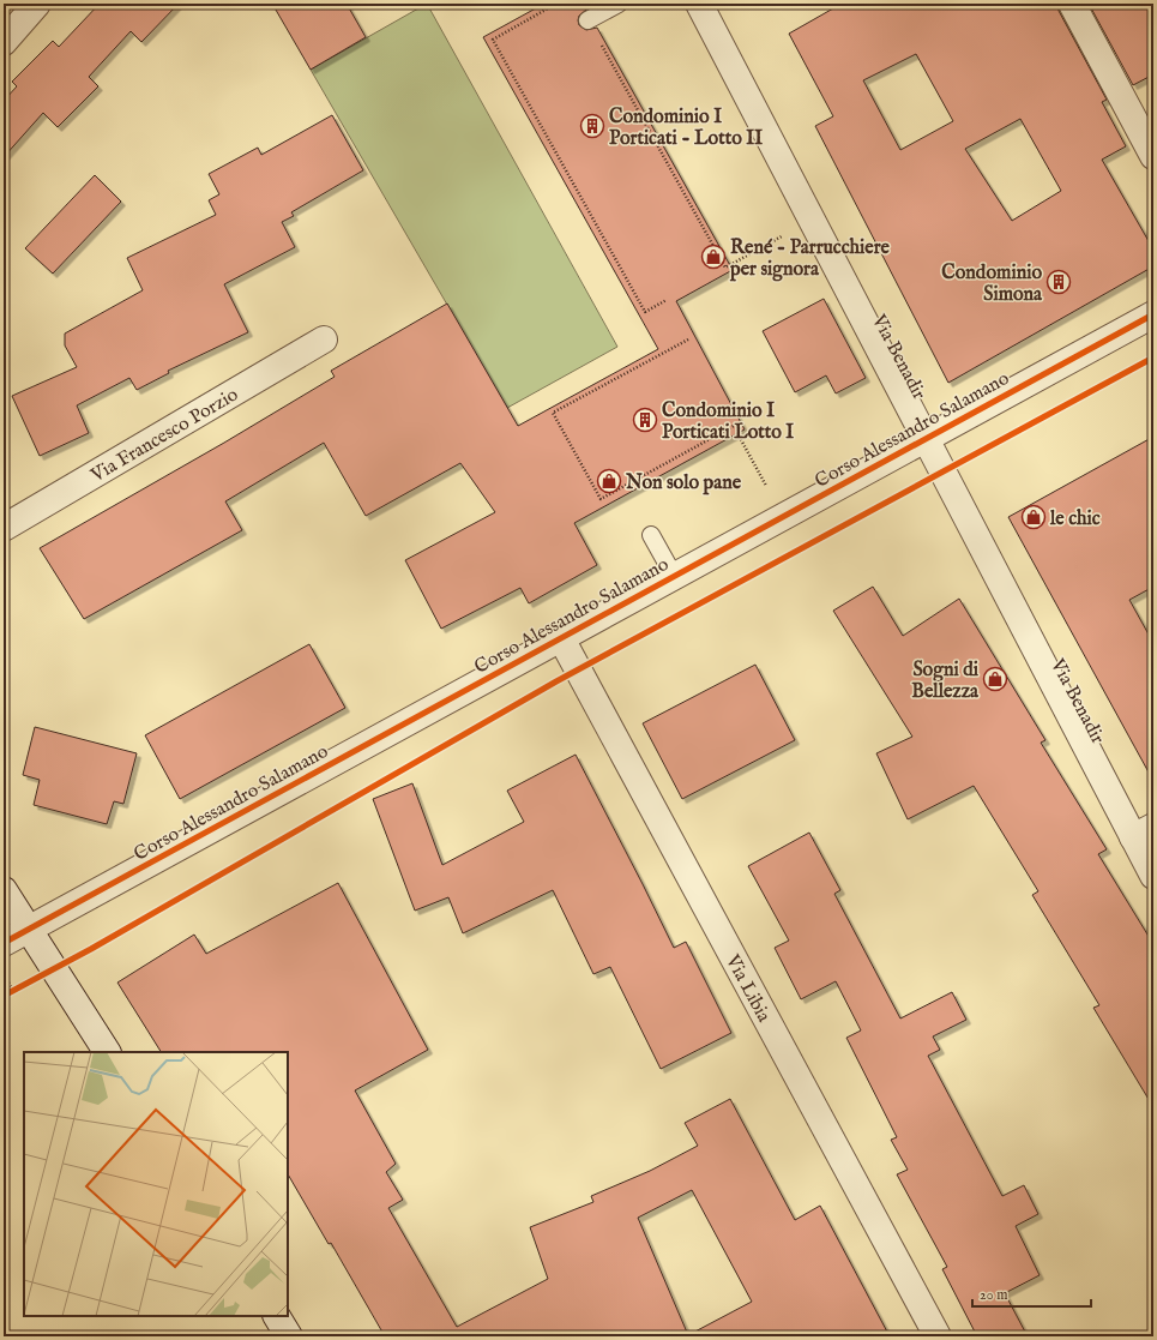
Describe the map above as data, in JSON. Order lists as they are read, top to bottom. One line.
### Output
{"streets":{"street":["Via Benadir","Corso Alessandro Salamano","Via Francesco Porzio","Via Libia"]},"crossings":[["Via Benadir","Corso Alessandro Salamano"],["Corso Alessandro Salamano","Via Libia"]],"places":{"building":["Condominio I Porticati - Lotto II","Condominio Simona","Condominio I Porticati Lotto I"],"shop":["René - Parrucchiere per signora","Non solo pane","le chic","Sogni di Bellezza"]},"scale_bar":"20 m"}
